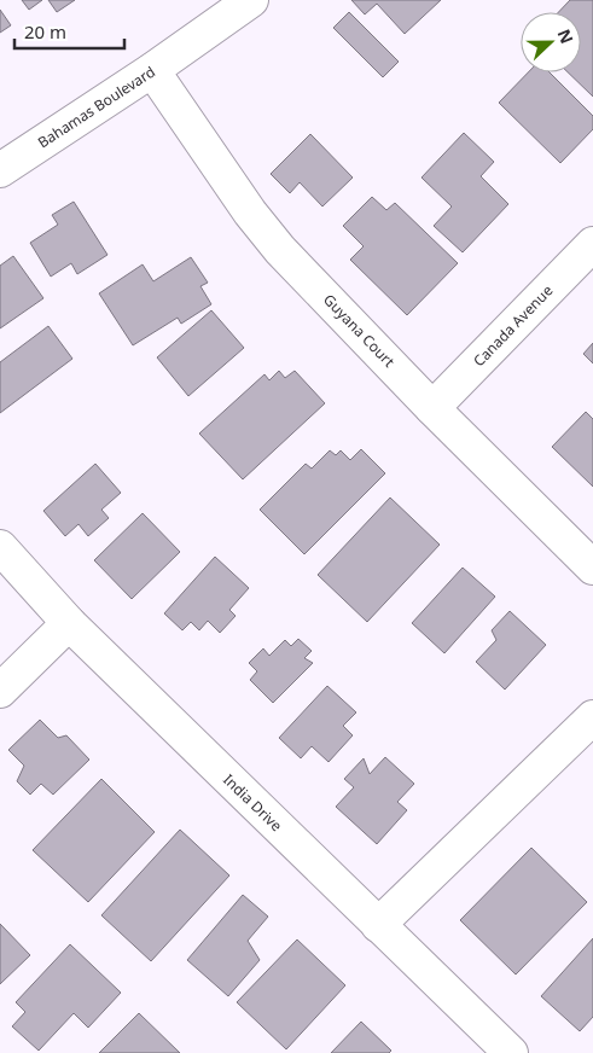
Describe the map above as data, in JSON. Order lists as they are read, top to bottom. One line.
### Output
{"streets":{"street":["Bahamas Boulevard","Canada Avenue","Guyana Court","India Drive"]},"crossings":[["Bahamas Boulevard","Guyana Court"],["Canada Avenue","Guyana Court"]],"scale_bar":"20 m","north":"right"}
